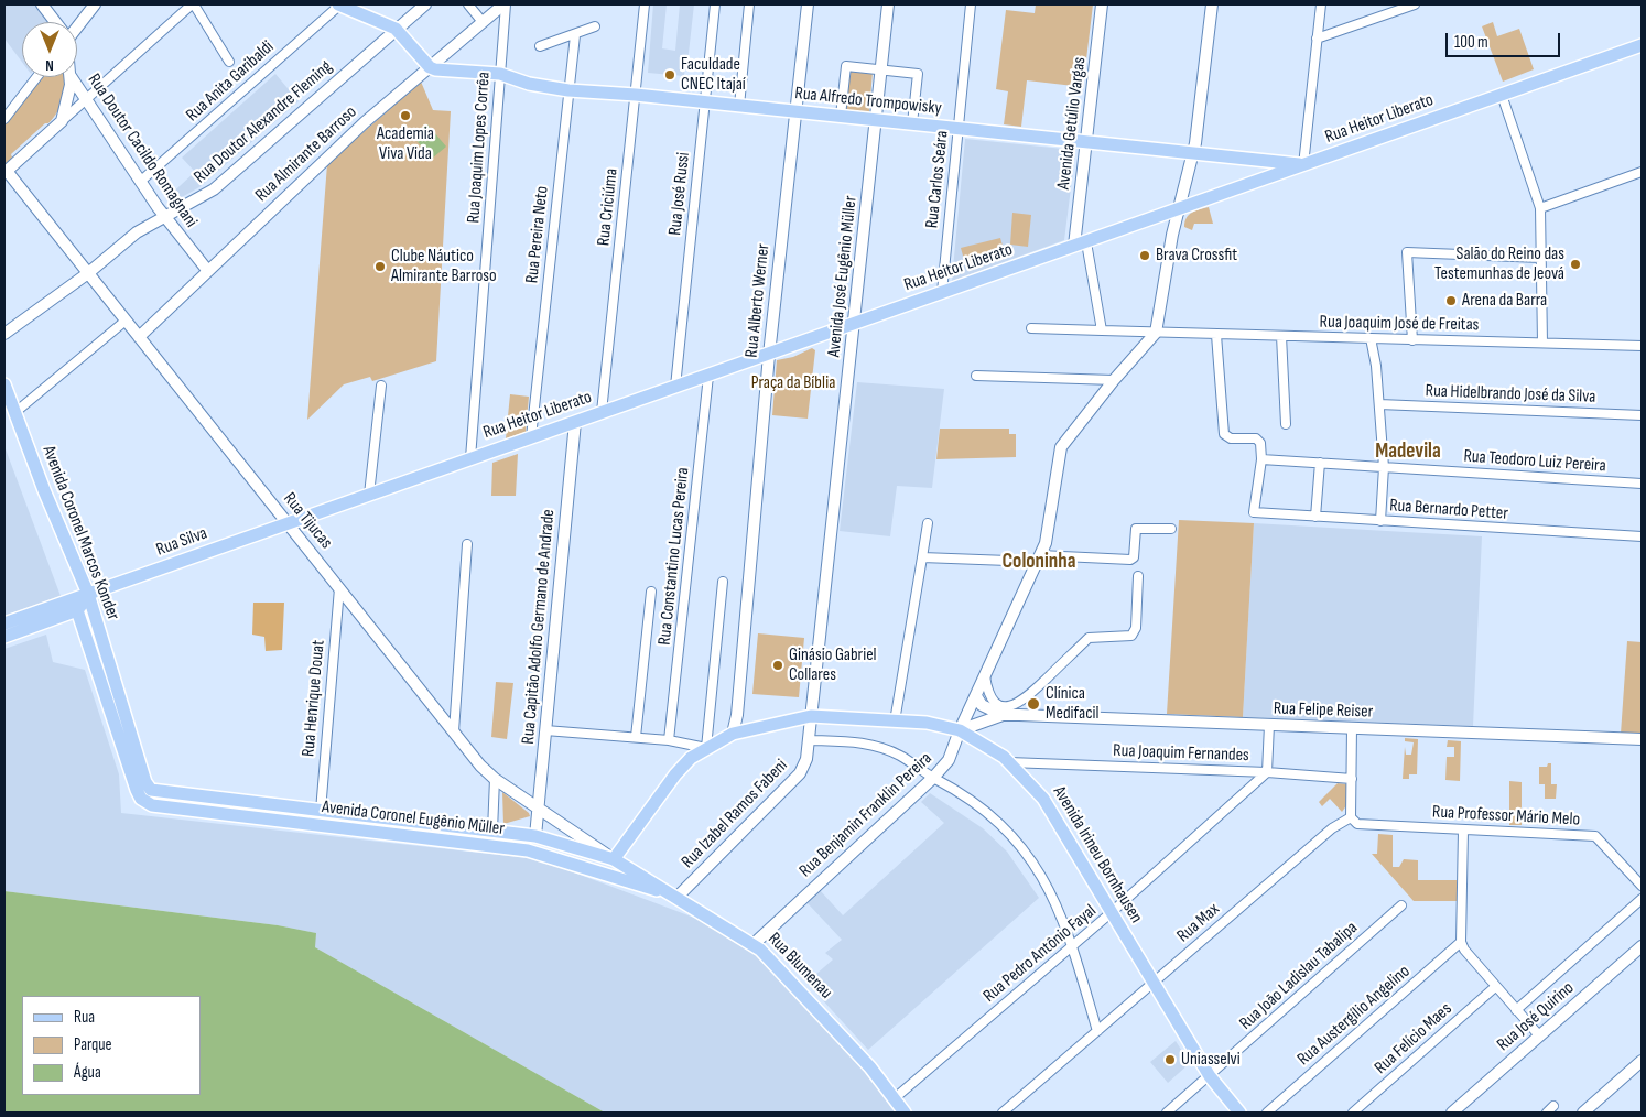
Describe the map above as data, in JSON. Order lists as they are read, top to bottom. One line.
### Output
{"streets":{"main road":["Rua Alfredo Trompowisky","Rua Heitor Liberato","Avenida Coronel Marcos Konder","Rua Silva","Avenida Coronel Eugênio Müller","Avenida Irineu Bornhausen","Rua Blumenau"],"street":["Rua Anita Garibaldi","Rua Doutor Alexandre Fleming","Avenida Getúlio Vargas","Rua Joaquim Lopes Corrêa","Rua Doutor Cacildo Romagnani","Rua Almirante Barroso","Rua Carlos Seára","Rua José Russi","Rua Criciúma","Rua Pereira Neto","Avenida José Eugênio Müller","Rua Alberto Werner","Rua Joaquim José de Freitas","Rua Hidelbrando José da Silva","Rua Teodoro Luiz Pereira","Rua Bernardo Petter","Rua Tijucas","Rua Constantino Lucas Pereira","Rua Capitão Adolfo Germano de Andrade","Rua Henrique Douat","Rua Felipe Reiser","Rua Joaquim Fernandes","Rua Izabel Ramos Fabeni","Rua Benjamin Franklin Pereira","Rua Professor Mário Melo","Rua Max","Rua Pedro Antônio Fayal","Rua João Ladislau Tabalipa","Rua Austergílio Angelino","Rua José Quirino","Rua Felício Maes"]},"crossings":[["Rua Anita Garibaldi","Rua Doutor Cacildo Romagnani"],["Rua Alfredo Trompowisky","Rua Heitor Liberato"],["Rua Alfredo Trompowisky","Avenida Getúlio Vargas"],["Rua Alfredo Trompowisky","Rua Joaquim Lopes Corrêa"],["Rua Alfredo Trompowisky","Rua Almirante Barroso"],["Rua Alfredo Trompowisky","Rua Carlos Seára"],["Rua Alfredo Trompowisky","Rua José Russi"],["Rua Alfredo Trompowisky","Rua Criciúma"],["Rua Alfredo Trompowisky","Rua Pereira Neto"],["Rua Alfredo Trompowisky","Avenida José Eugênio Müller"],["Rua Alfredo Trompowisky","Rua Alberto Werner"],["Rua Heitor Liberato","Avenida Getúlio Vargas"],["Rua Heitor Liberato","Rua Joaquim Lopes Corrêa"],["Rua Heitor Liberato","Rua Carlos Seára"],["Rua Heitor Liberato","Rua José Russi"],["Rua Heitor Liberato","Rua Criciúma"],["Rua Heitor Liberato","Rua Pereira Neto"],["Rua Heitor Liberato","Avenida José Eugênio Müller"],["Rua Heitor Liberato","Rua Alberto Werner"],["Rua Heitor Liberato","Rua Tijucas"],["Rua Heitor Liberato","Rua Silva"],["Rua Heitor Liberato","Rua Constantino Lucas Pereira"],["Rua Heitor Liberato","Rua Capitão Adolfo Germano de Andrade"],["Rua Doutor Alexandre Fleming","Rua Doutor Cacildo Romagnani"],["Rua Doutor Alexandre Fleming","Rua Tijucas"],["Rua Joaquim Lopes Corrêa","Rua Almirante Barroso"],["Rua Doutor Cacildo Romagnani","Rua Almirante Barroso"],["Rua Almirante Barroso","Rua Tijucas"],["Avenida José Eugênio Müller","Rua Izabel Ramos Fabeni"],["Avenida José Eugênio Müller","Avenida Irineu Bornhausen"],["Rua Alberto Werner","Avenida Irineu Bornhausen"],["Rua Joaquim José de Freitas","Rua Benjamin Franklin Pereira"],["Rua Teodoro Luiz Pereira","Rua Bernardo Petter"],["Rua Tijucas","Rua Silva"],["Rua Tijucas","Rua Capitão Adolfo Germano de Andrade"],["Rua Tijucas","Rua Henrique Douat"],["Rua Tijucas","Avenida Coronel Eugênio Müller"],["Rua Tijucas","Avenida Irineu Bornhausen"],["Rua Tijucas","Rua Blumenau"],["Avenida Coronel Marcos Konder","Rua Silva"],["Avenida Coronel Marcos Konder","Avenida Coronel Eugênio Müller"],["Rua Capitão Adolfo Germano de Andrade","Avenida Coronel Eugênio Müller"],["Rua Henrique Douat","Avenida Coronel Eugênio Müller"],["Rua Felipe Reiser","Rua Benjamin Franklin Pereira"],["Rua Felipe Reiser","Avenida Irineu Bornhausen"],["Rua Joaquim Fernandes","Avenida Irineu Bornhausen"],["Rua Joaquim Fernandes","Rua Pedro Antônio Fayal"],["Rua Izabel Ramos Fabeni","Avenida Coronel Eugênio Müller"],["Rua Izabel Ramos Fabeni","Avenida Irineu Bornhausen"],["Rua Izabel Ramos Fabeni","Rua Blumenau"],["Rua Benjamin Franklin Pereira","Avenida Irineu Bornhausen"],["Rua Benjamin Franklin Pereira","Rua Blumenau"],["Rua Professor Mário Melo","Rua Max"],["Avenida Coronel Eugênio Müller","Avenida Irineu Bornhausen"],["Avenida Coronel Eugênio Müller","Rua Blumenau"],["Avenida Irineu Bornhausen","Rua Max"],["Avenida Irineu Bornhausen","Rua Pedro Antônio Fayal"],["Avenida Irineu Bornhausen","Rua Blumenau"],["Avenida Irineu Bornhausen","Rua João Ladislau Tabalipa"],["Rua Pedro Antônio Fayal","Rua Blumenau"]],"districts":["Madevila","Coloninha"],"parks":["Praça da Bíblia"],"places":["Faculdade CNEC Itajaí","Academia Viva Vida","Brava Crossfit","Salão do Reino das Testemunhas de Jeová","Clube Náutico Almirante Barroso","Arena da Barra","Ginásio Gabriel Collares","Clínica Medifacil","Uniasselvi"],"legend":["Rua","Parque","Água"],"scale_bar":"100 m","north":"bottom"}
